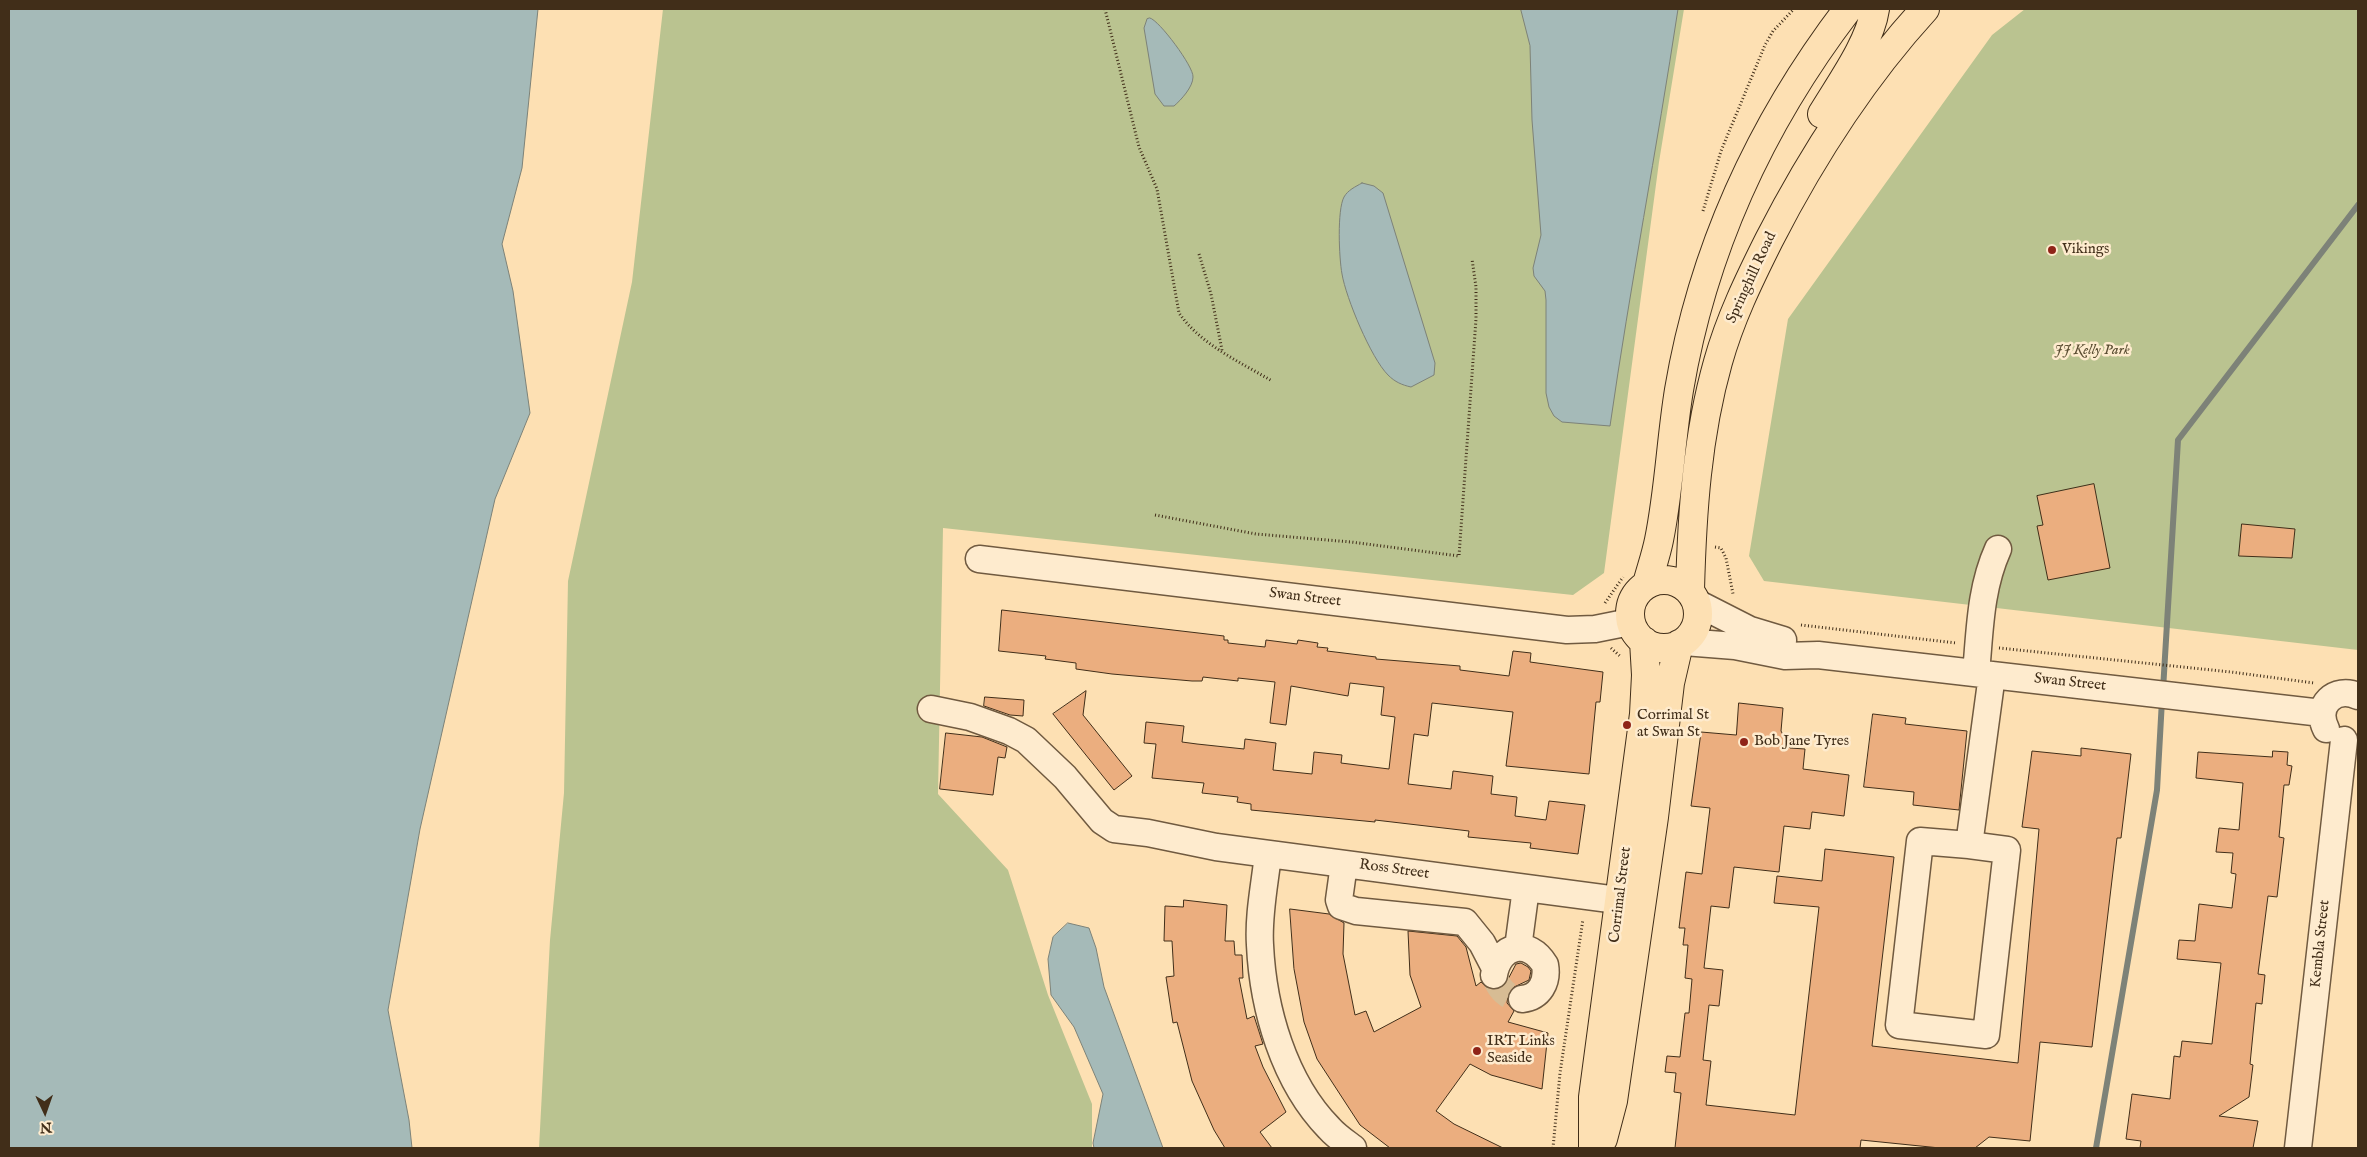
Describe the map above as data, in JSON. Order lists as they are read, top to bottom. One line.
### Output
{"streets":{"main road":["Springhill Road","Corrimal Street"],"street":["Swan Street","Ross Street","Kembla Street"]},"crossings":[["Springhill Road","Swan Street"],["Springhill Road","Corrimal Street"],["Swan Street","Corrimal Street"],["Ross Street","Corrimal Street"]],"parks":["JJ Kelly Park"],"places":["Vikings","Corrimal St at Swan St","Bob Jane Tyres","IRT Links Seaside"],"north":"bottom"}
